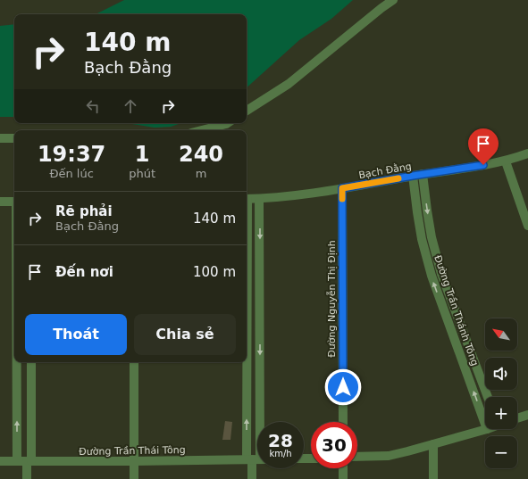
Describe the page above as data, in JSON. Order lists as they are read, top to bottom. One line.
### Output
{"streets":{"street":["Bạch Đằng","Đường Nguyễn Thị Định","Đường Trần Thánh Tông","Đường Trần Thái Tông"]},"crossings":[["Bạch Đằng","Đường Nguyễn Thị Định"],["Bạch Đằng","Đường Trần Thánh Tông"]],"north":"top left","page":{"turn":["140 m","Bạch Đằng"],"eta":["19:37","Đến lúc","1","phút","240","m"],"list":[{"name":"Rẽ phải","note":"Bạch Đằng","value":"140 m"},{"name":"Đến nơi","value":"100 m"}],"buttons":["Thoát","Chia sẻ"],"map_buttons":["+","−"],"speed":"28 km/h","limit":"30"}}
